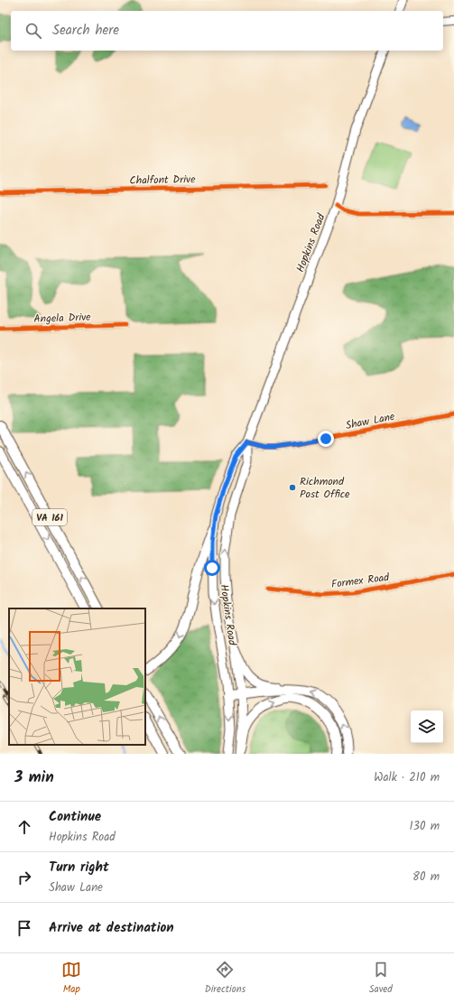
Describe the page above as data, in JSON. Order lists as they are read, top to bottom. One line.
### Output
{"streets":{"main road":["Hopkins Road","VA 161"],"street":["Chalfont Drive","Angela Drive","Shaw Lane","Formex Road"]},"crossings":[["Hopkins Road","Shaw Lane"]],"places":["Richmond Post Office"],"page":{"search":"Search here","heading":["3 min","Walk · 210 m"],"list":[["Continue","Hopkins Road","130 m"],["Turn right","Shaw Lane","80 m"],"Arrive at destination"],"nav":["Map","Directions","Saved"]}}
